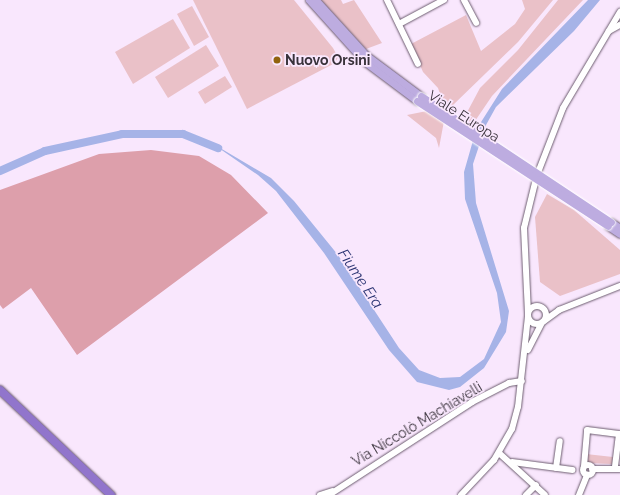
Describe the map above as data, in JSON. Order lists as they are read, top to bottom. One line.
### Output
{"streets":{"main road":["Viale Europa"],"street":["Via Niccolò Machiavelli"]},"water":["Fiume Era"],"places":["Nuovo Orsini"]}
